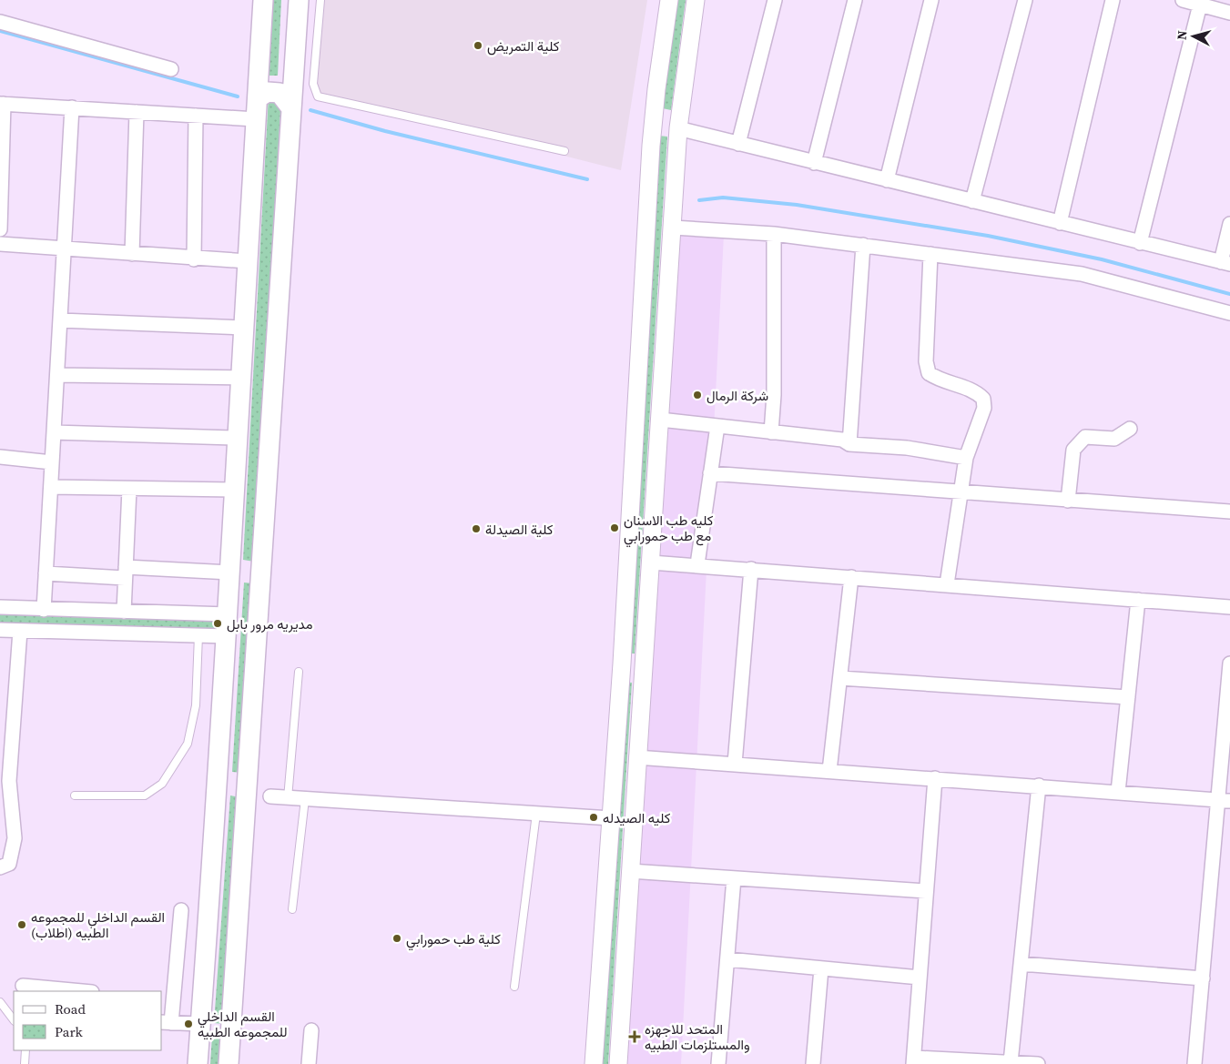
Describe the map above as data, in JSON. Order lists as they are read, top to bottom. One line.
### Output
{"places":{"other":["كلية التمريض","شركة الرمال","كليه طب الاسنان مع طب حمورابي","كلية الصيدلة","مديريه مرور بابل","كليه الصيدله","القسم الداخلي للمجموعه الطبيه (اطلاب)","كلية طب حمورابي","القسم الداخلي للمجموعه الطبيه"],"health":["المتحد للاجهزه والمستلزمات الطبيه"]},"legend":["Road","Park"],"north":"left"}
